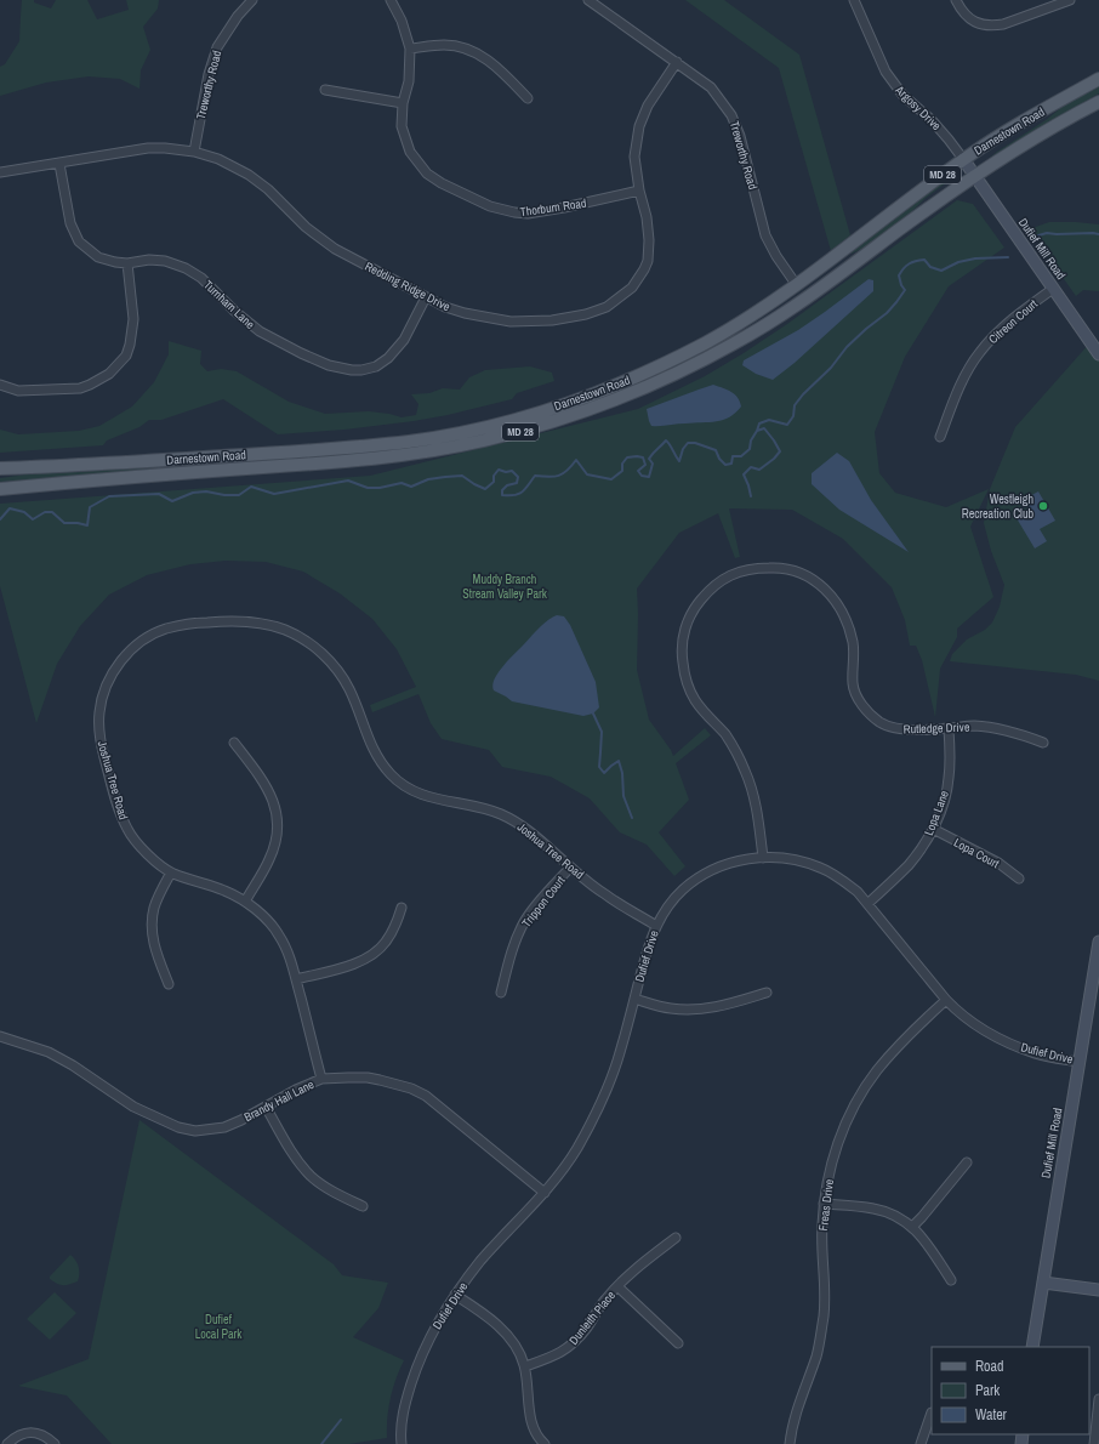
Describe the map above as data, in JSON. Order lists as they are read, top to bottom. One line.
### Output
{"streets":{"main road":["Darnestown Road","MD 28","Dufief Mill Road"],"street":["Treworthy Road","Argosy Drive","Thorburn Road","Redding Ridge Drive","Turnham Lane","Citreon Court","Rutledge Drive","Joshua Tree Road","Lopa Lane","Lopa Court","Trippon Court","Dufief Drive","Brandy Hall Lane","Freas Drive","Dunleith Place"]},"crossings":[["Treworthy Road","Darnestown Road"],["Treworthy Road","Redding Ridge Drive"],["Argosy Drive","Darnestown Road"],["Argosy Drive","Dufief Mill Road"],["Darnestown Road","Dufief Mill Road"],["Thorburn Road","Redding Ridge Drive"],["Dufief Mill Road","Citreon Court"],["Dufief Mill Road","Dufief Drive"],["Redding Ridge Drive","Turnham Lane"],["Rutledge Drive","Lopa Lane"],["Rutledge Drive","Dufief Drive"],["Joshua Tree Road","Trippon Court"],["Joshua Tree Road","Dufief Drive"],["Joshua Tree Road","Brandy Hall Lane"],["Lopa Lane","Lopa Court"],["Lopa Lane","Dufief Drive"],["Dufief Drive","Brandy Hall Lane"],["Dufief Drive","Freas Drive"]],"parks":["Muddy Branch Stream Valley Park","Dufief Local Park"],"places":["Westleigh Recreation Club"],"legend":["Road","Park","Water"]}
